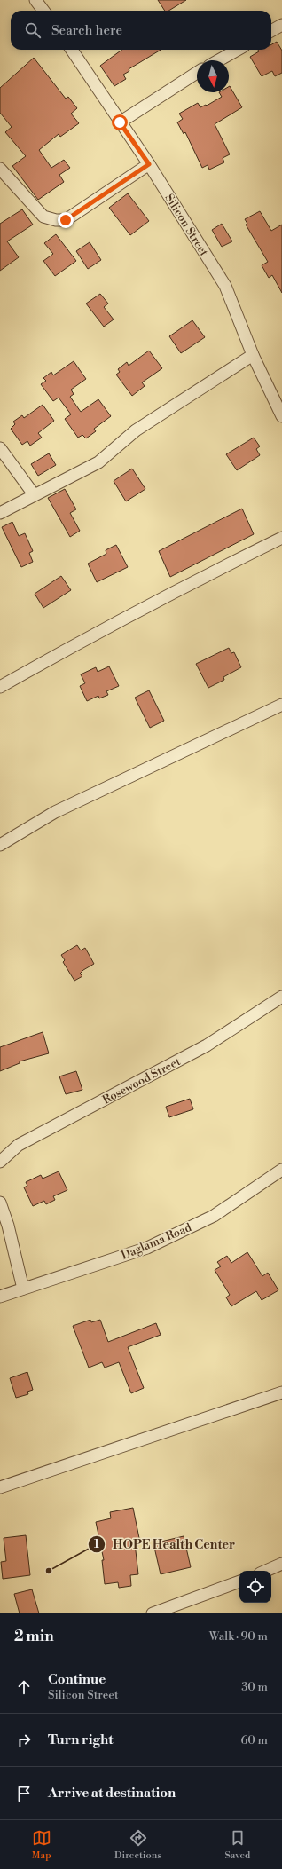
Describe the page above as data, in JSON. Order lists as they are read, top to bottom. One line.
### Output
{"streets":{"street":["Silicon Street","Rosewood Street","Daglama Road"]},"places":["HOPE Health Center"],"north":"bottom","page":{"search":"Search here","heading":["2 min","Walk · 90 m"],"list":[["Continue","Silicon Street","30 m"],["Turn right","60 m"],"Arrive at destination"],"nav":["Map","Directions","Saved"]}}
